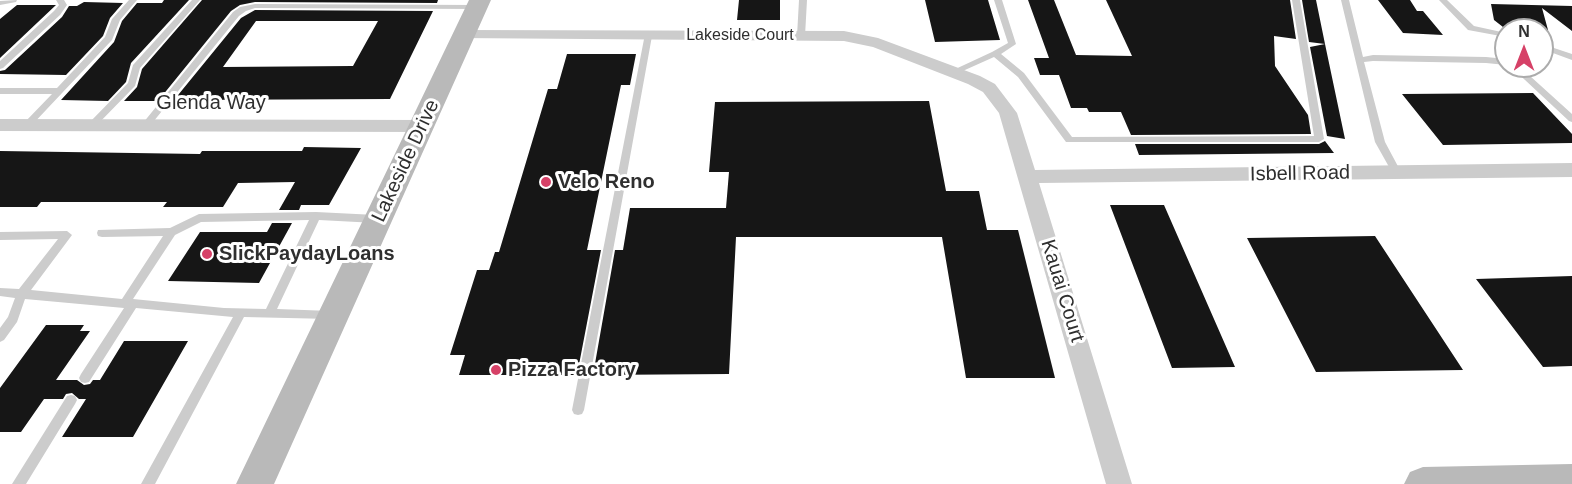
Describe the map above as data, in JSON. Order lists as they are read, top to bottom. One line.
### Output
{"streets":{"street":["Lakeside Court","Glenda Way","Lakeside Drive","Isbell Road","Kauai Court"]},"crossings":[["Lakeside Court","Lakeside Drive"],["Lakeside Court","Kauai Court"],["Glenda Way","Lakeside Drive"],["Isbell Road","Kauai Court"]],"places":["Velo Reno","SlickPaydayLoans","Pizza Factory"],"north":"top"}
